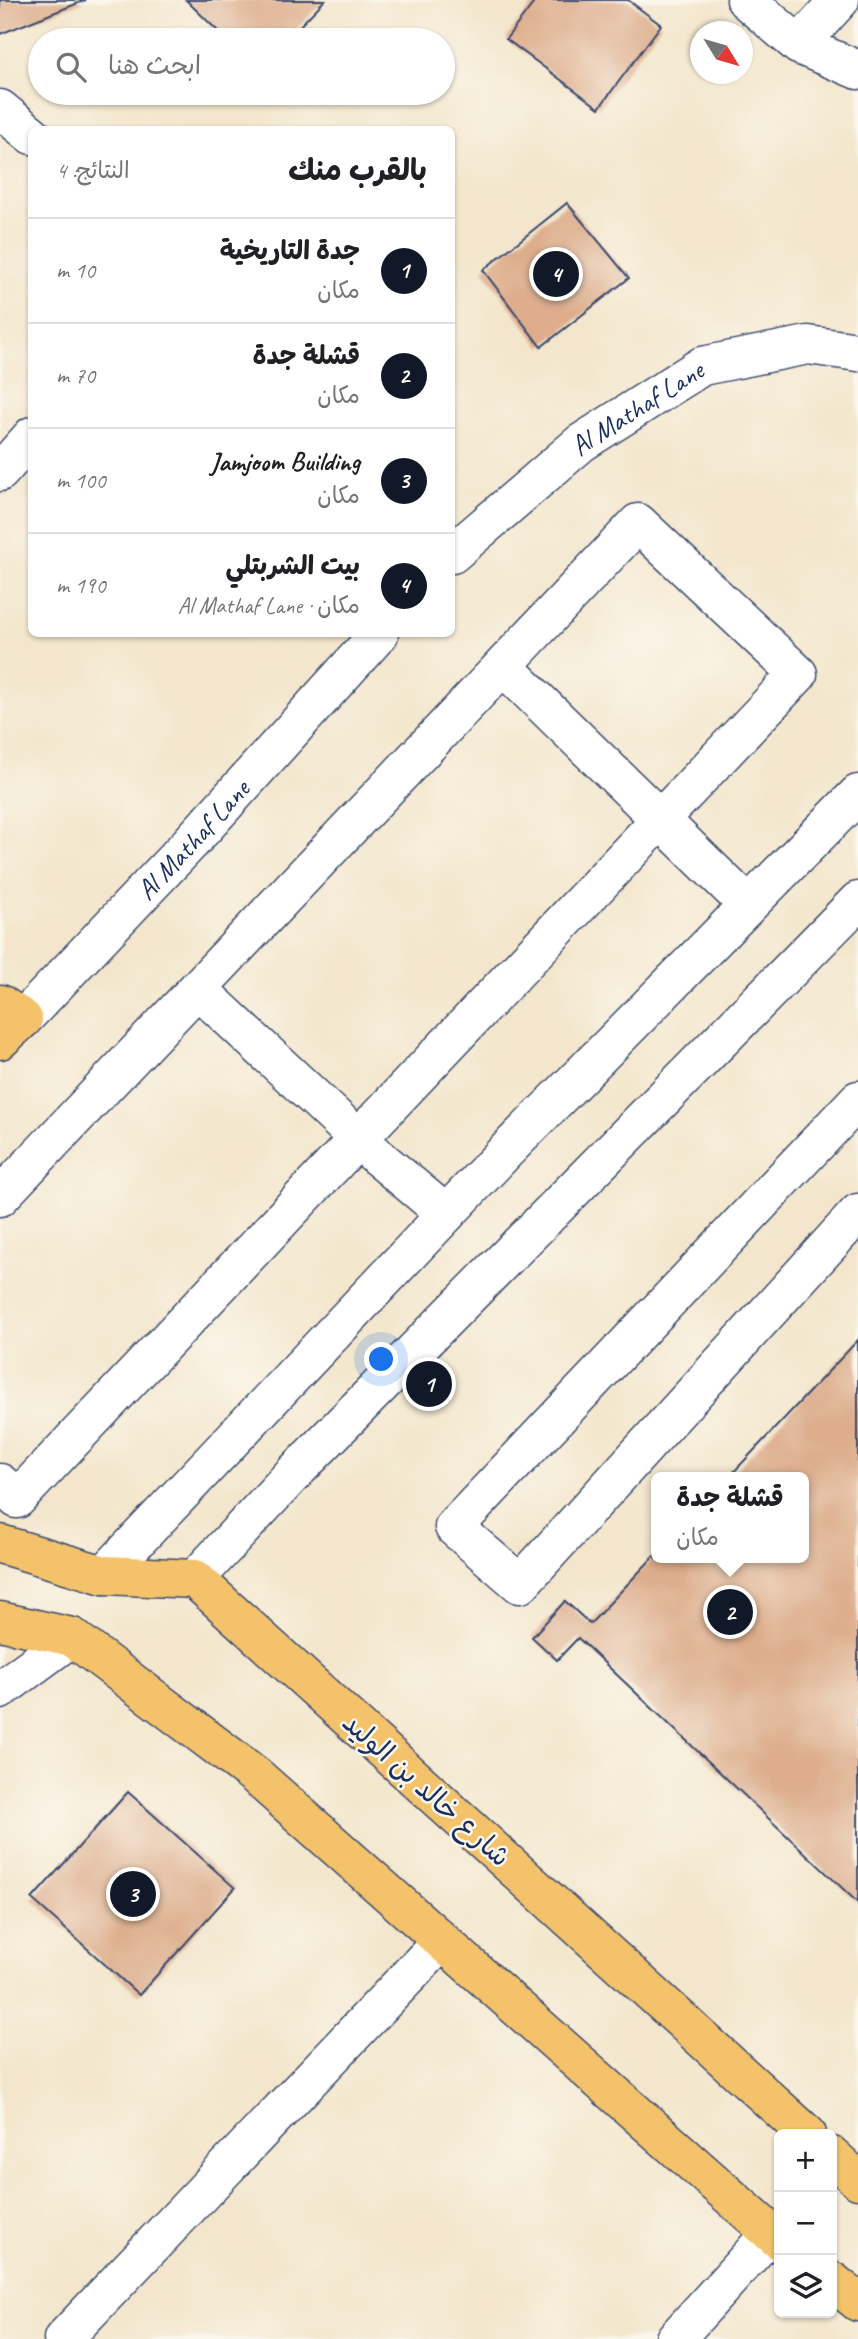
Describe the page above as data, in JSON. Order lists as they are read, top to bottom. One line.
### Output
{"streets":{"main road":["شارع خالد بن الوليد"],"street":["Al Mathaf Lane"]},"north":"bottom right","page":{"search":"ابحث هنا","heading":["بالقرب منك","النتائج: 4"],"list":[{"mark":"1","name":"جدة التاريخية","note":"مكان","value":"10 m"},{"mark":"2","name":"قشلة جدة","note":"مكان","value":"70 m"},{"mark":"3","name":"Jamjoom Building","note":"مكان","value":"100 m"},{"mark":"4","name":"بيت الشربتلي","note":"مكان · Al Mathaf Lane","value":"190 m"}],"pins":["4","1","2","3"],"popup":["قشلة جدة","مكان"],"map_buttons":["+","−"]}}
